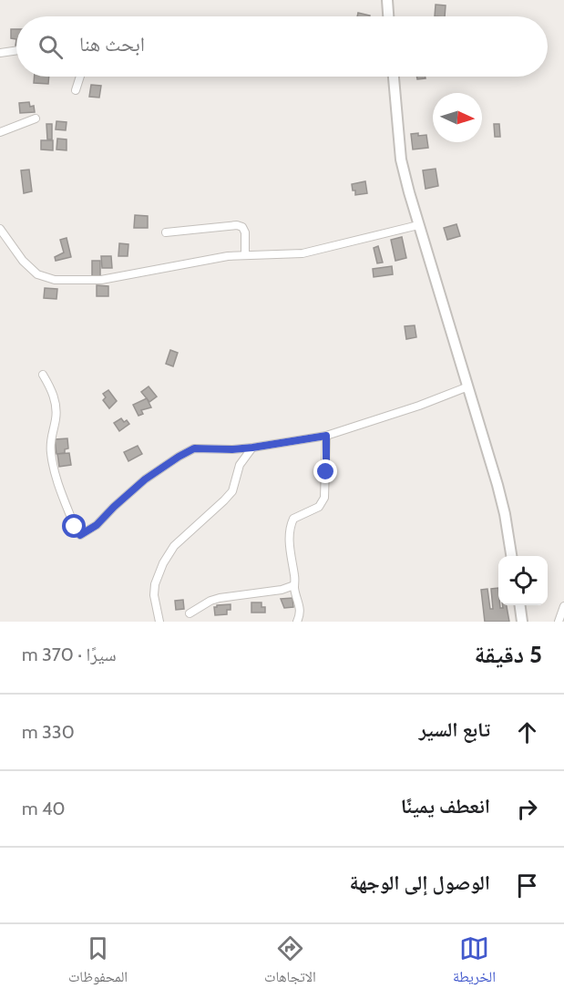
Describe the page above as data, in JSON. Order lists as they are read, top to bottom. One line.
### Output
{"north":"right","page":{"search":"ابحث هنا","heading":["5 دقيقة","سيرًا · 370 m"],"list":[["تابع السير","330 m"],["انعطف يمينًا","40 m"],"الوصول إلى الوجهة"],"nav":["الخريطة","الاتجاهات","المحفوظات"]}}
